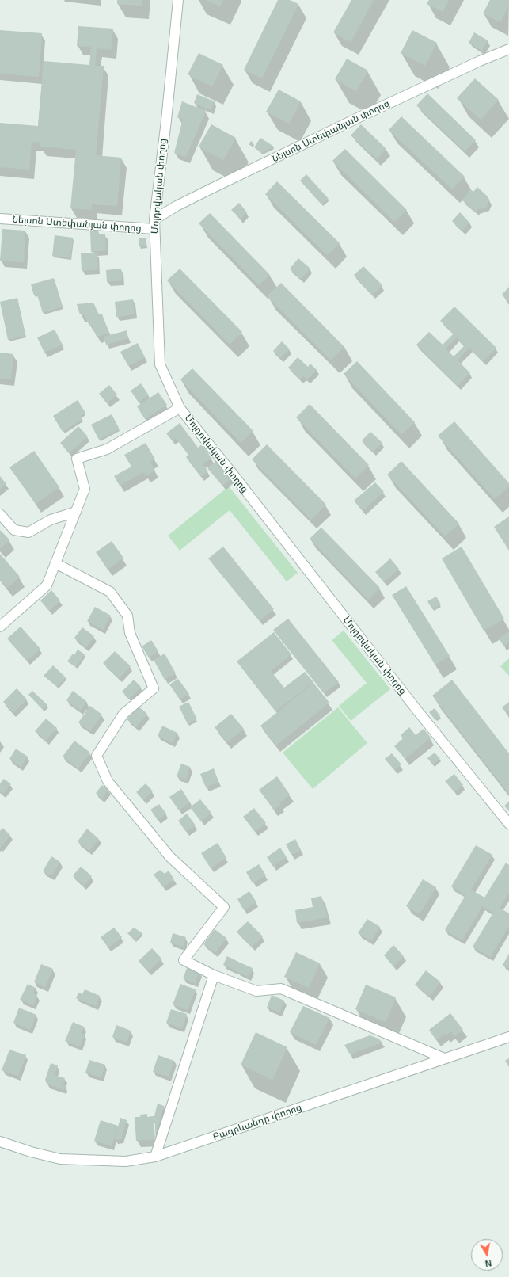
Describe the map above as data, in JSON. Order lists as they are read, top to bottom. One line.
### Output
{"streets":{"street":["Նելսոն Ստեփանյան փողոց","Մոլդովական փողոց","Բագրևանդի փողոց"]},"crossings":[["Նելսոն Ստեփանյան փողոց","Մոլդովական փողոց"]],"north":"bottom"}
